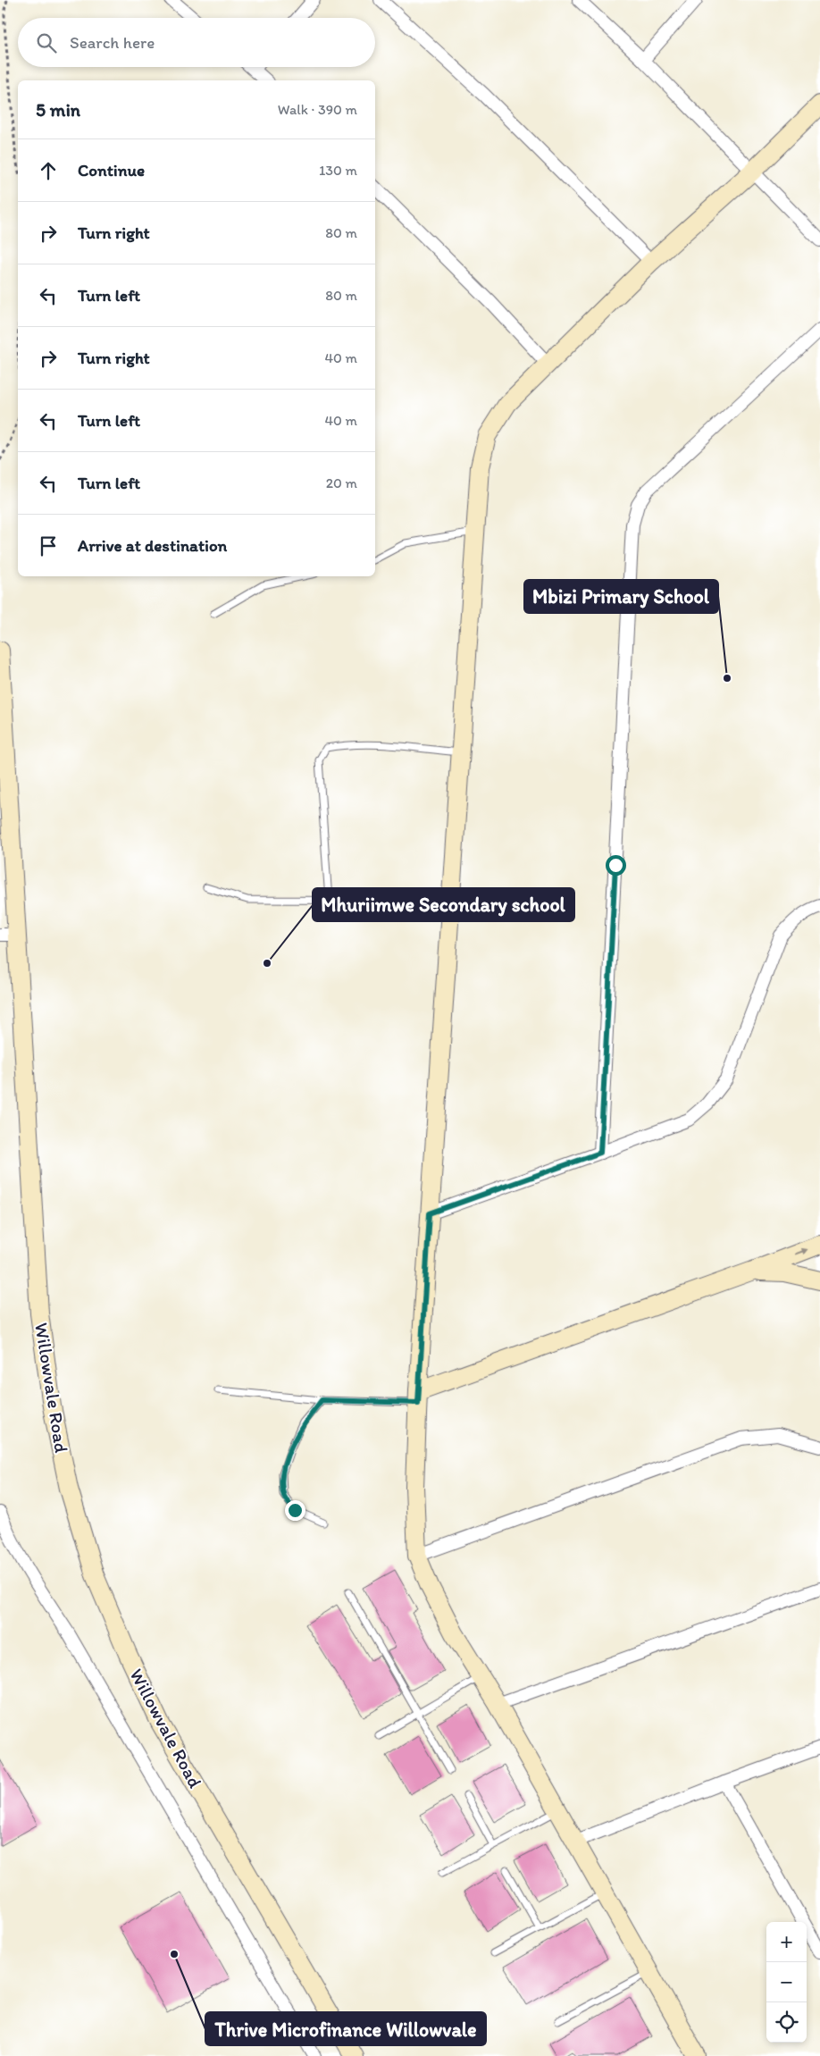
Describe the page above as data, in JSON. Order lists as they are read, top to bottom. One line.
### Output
{"streets":{"street":["Willowvale Road"]},"places":["Mbizi Primary School","Mhuriimwe Secondary school","Thrive Microfinance Willowvale"],"page":{"search":"Search here","heading":["5 min","Walk · 390 m"],"list":[["Continue","130 m"],["Turn right","80 m"],["Turn left","80 m"],["Turn right","40 m"],["Turn left","40 m"],["Turn left","20 m"],"Arrive at destination"],"map_buttons":["+","−"]}}
